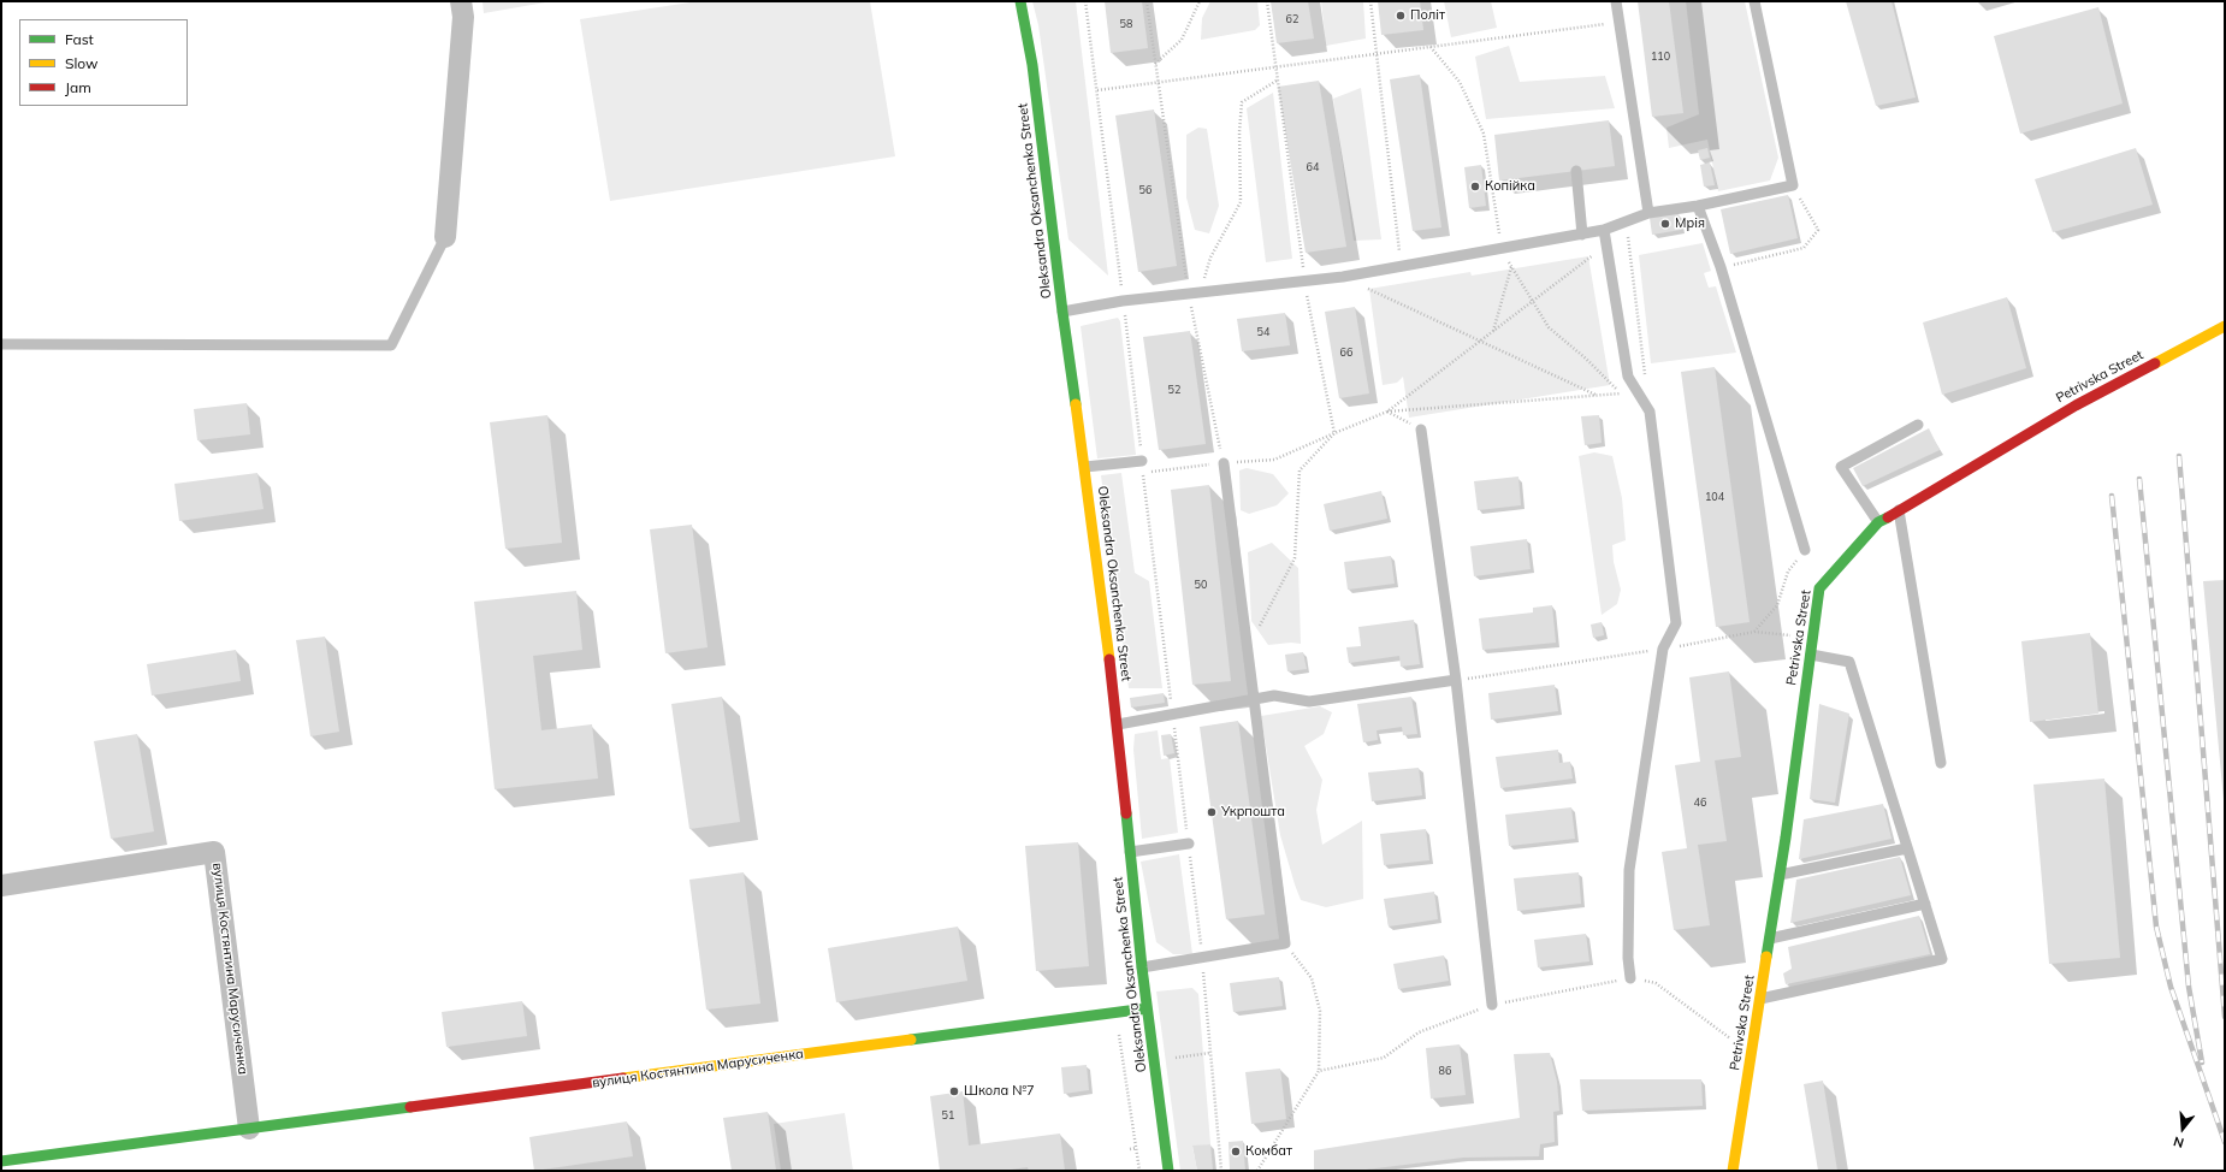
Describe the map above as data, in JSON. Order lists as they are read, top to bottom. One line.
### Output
{"streets":{"street":["Oleksandra Oksanchenka Street","Petrivska Street","вулиця Костянтина Марусиченка"]},"crossings":[["Oleksandra Oksanchenka Street","вулиця Костянтина Марусиченка"]],"places":["Політ","Копійка","Мрія","Укрпошта","Школа №7","Комбат"],"house_numbers":["62","58","110","64","56","54","66","52","104","50","46","86","51"],"legend":["Fast","Slow","Jam"],"north":"bottom"}
